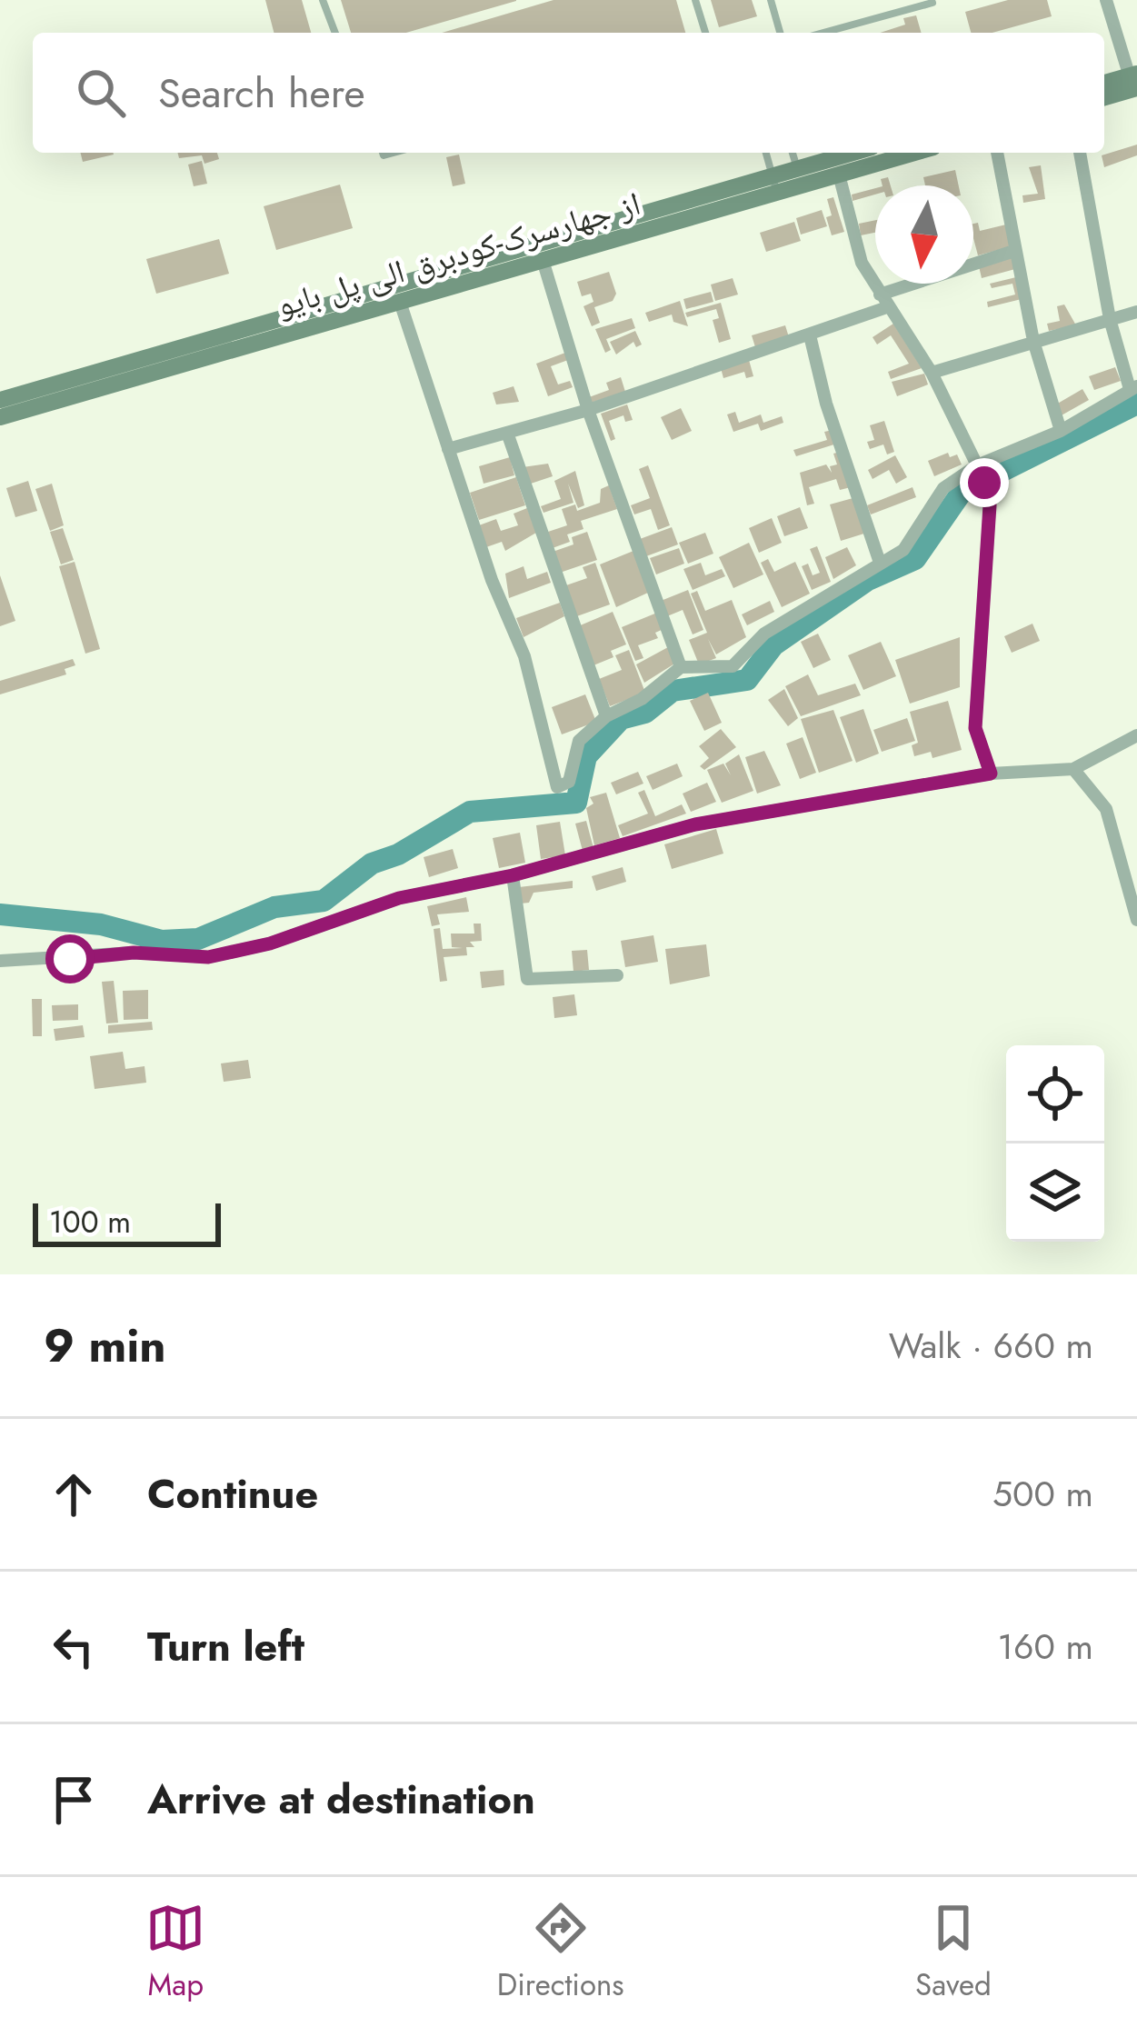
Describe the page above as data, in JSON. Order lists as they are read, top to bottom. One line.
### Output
{"streets":{"street":["از جهارسرک-کودبرق الی پل بایو"]},"scale_bar":"100 m","north":"bottom","page":{"search":"Search here","scale":"100 m","heading":["9 min","Walk · 660 m"],"list":[["Continue","500 m"],["Turn left","160 m"],"Arrive at destination"],"nav":["Map","Directions","Saved"]}}
